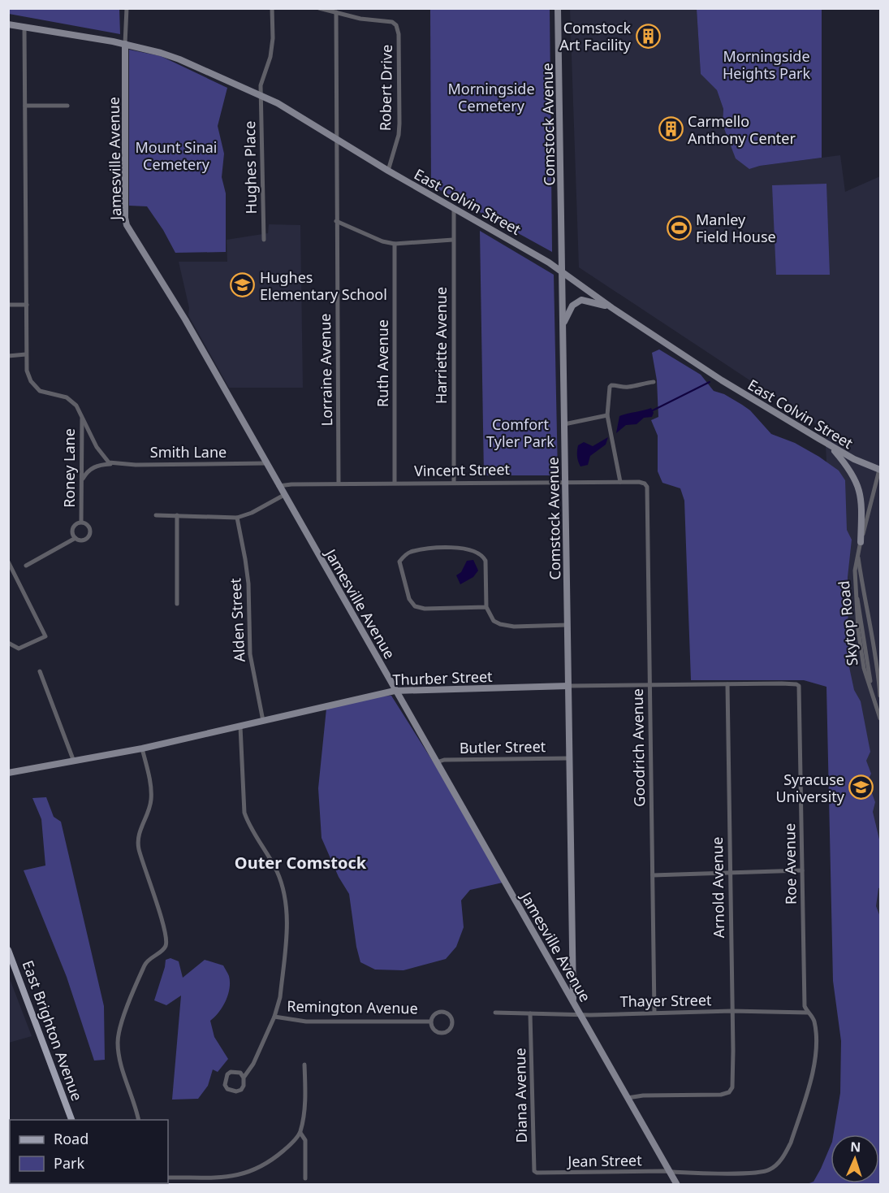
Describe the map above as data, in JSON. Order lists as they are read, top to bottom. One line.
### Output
{"streets":{"main road":["East Brighton Avenue"],"street":["Robert Drive","Comstock Avenue","Jamesville Avenue","Hughes Place","East Colvin Street","Harriette Avenue","Ruth Avenue","Lorraine Avenue","Smith Lane","Roney Lane","Vincent Street","Alden Street","Skytop Road","Thurber Street","Butler Street","Goodrich Avenue","Roe Avenue","Arnold Avenue","Thayer Street","Remington Avenue","Diana Avenue","Jean Street"]},"crossings":[["Robert Drive","East Colvin Street"],["Robert Drive","Lorraine Avenue"],["Comstock Avenue","Jamesville Avenue"],["Comstock Avenue","East Colvin Street"],["Comstock Avenue","Vincent Street"],["Comstock Avenue","Thurber Street"],["Comstock Avenue","Butler Street"],["Jamesville Avenue","East Colvin Street"],["Jamesville Avenue","Smith Lane"],["Jamesville Avenue","Vincent Street"],["Jamesville Avenue","Thurber Street"],["Jamesville Avenue","Butler Street"],["Jamesville Avenue","Roe Avenue"],["Jamesville Avenue","Arnold Avenue"],["Jamesville Avenue","Thayer Street"],["Jamesville Avenue","Jean Street"],["Hughes Place","East Colvin Street"],["East Colvin Street","Harriette Avenue"],["East Colvin Street","Lorraine Avenue"],["East Colvin Street","Skytop Road"],["Harriette Avenue","Vincent Street"],["Ruth Avenue","Vincent Street"],["Lorraine Avenue","Vincent Street"],["Smith Lane","Roney Lane"],["Vincent Street","Goodrich Avenue"],["Alden Street","Thurber Street"],["Thurber Street","Goodrich Avenue"],["Thurber Street","Roe Avenue"],["Thurber Street","Arnold Avenue"],["Thurber Street","Remington Avenue"],["Goodrich Avenue","Thayer Street"],["Roe Avenue","Thayer Street"],["Roe Avenue","Jean Street"],["Arnold Avenue","Thayer Street"],["Thayer Street","Diana Avenue"],["Diana Avenue","Jean Street"]],"districts":["Outer Comstock"],"parks":["Morningside Heights Park","Morningside Cemetery","Mount Sinai Cemetery","Comfort Tyler Park"],"places":{"building":["Comstock Art Facility","Carmello Anthony Center"],"sports":["Manley Field House"],"school or university":["Hughes Elementary School","Syracuse University"]},"legend":["Road","Park"],"north":"top"}
